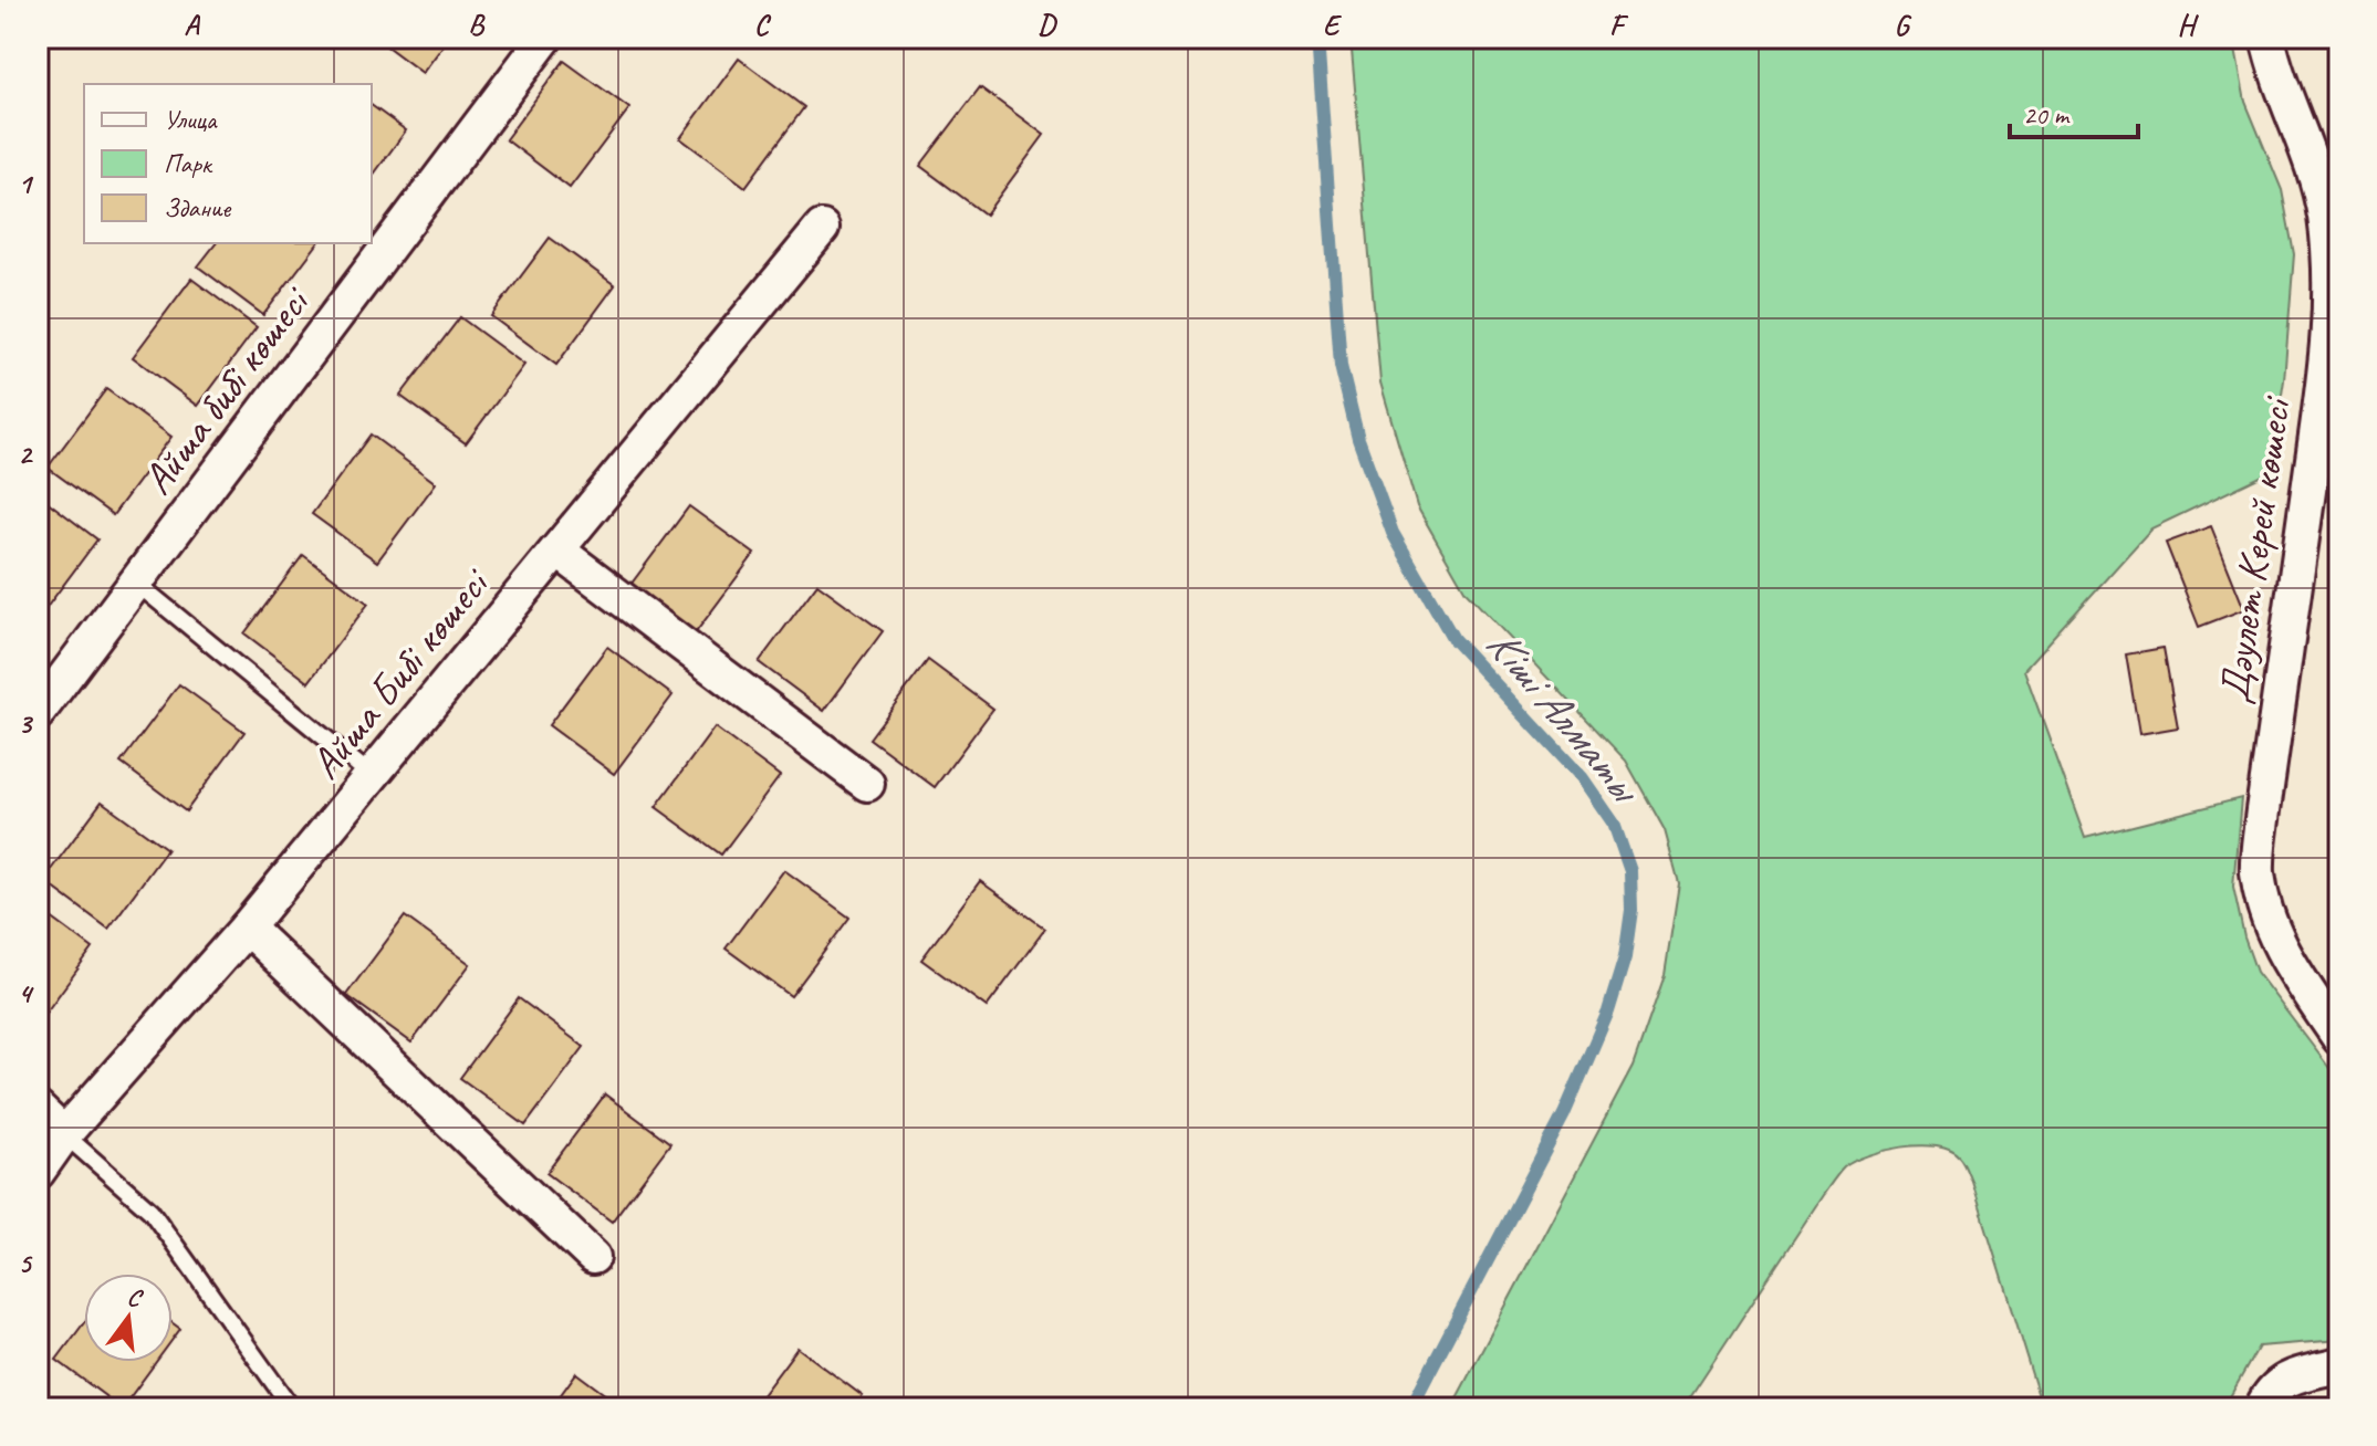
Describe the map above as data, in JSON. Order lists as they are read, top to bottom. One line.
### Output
{"streets":{"street":["Айша бибі көшесі","Дәулет Керей көшесі","Айша Бибі көшесі"]},"water":["Кіші Алматы"],"legend":["Улица","Парк","Здание"],"scale_bar":"20 m","north":"top","grid":{"columns":["A","B","C","D","E","F","G","H"],"rows":["1","2","3","4","5"]}}
